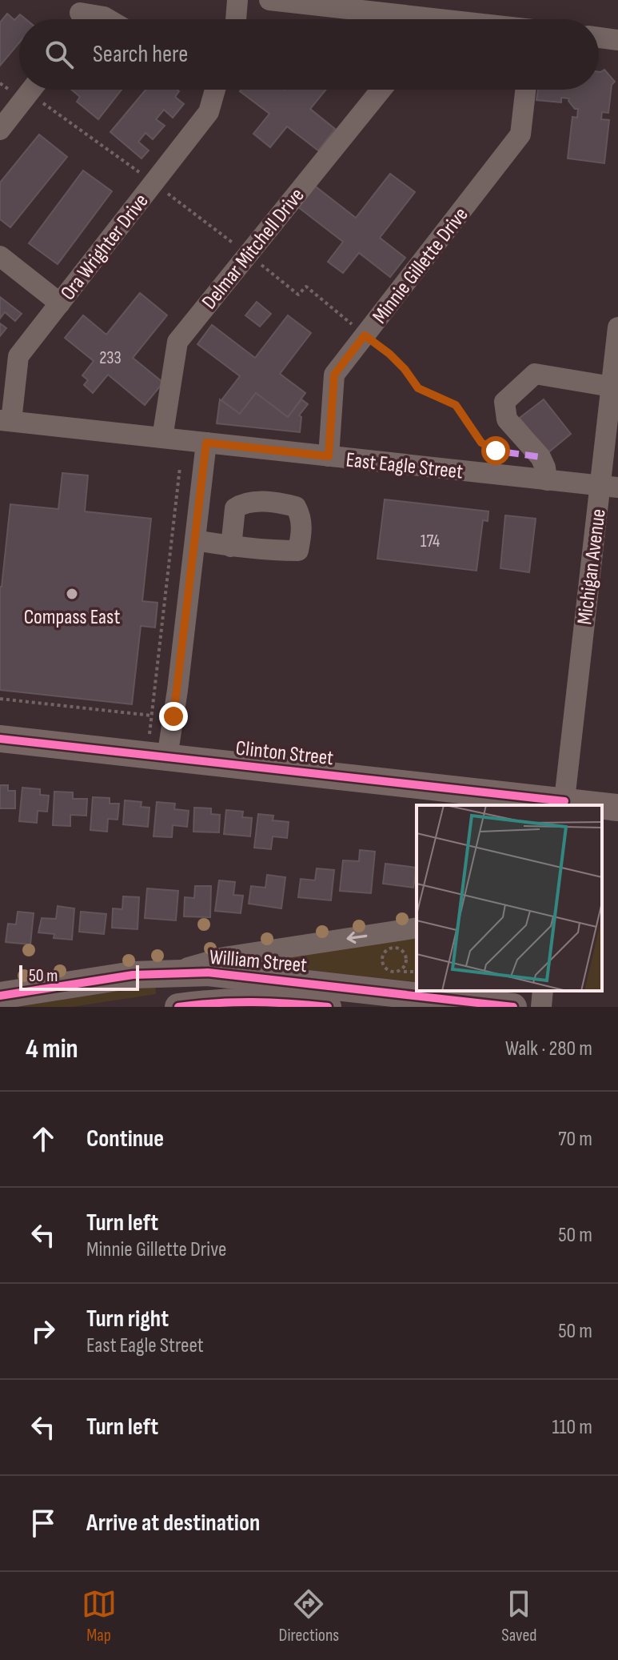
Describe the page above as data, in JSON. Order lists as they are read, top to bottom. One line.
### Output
{"streets":{"main road":["Clinton Street","William Street"],"street":["Ora Wrighter Drive","Delmar Mitchell Drive","Minnie Gillette Drive","East Eagle Street","Michigan Avenue"]},"crossings":[["Ora Wrighter Drive","East Eagle Street"],["Delmar Mitchell Drive","East Eagle Street"],["Minnie Gillette Drive","East Eagle Street"],["East Eagle Street","Michigan Avenue"],["Michigan Avenue","Clinton Street"]],"places":["Compass East"],"house_numbers":["233","174"],"scale_bar":"50 m","page":{"search":"Search here","scale":"50 m","heading":["4 min","Walk · 280 m"],"list":[["Continue","70 m"],["Turn left","Minnie Gillette Drive","50 m"],["Turn right","East Eagle Street","50 m"],["Turn left","110 m"],"Arrive at destination"],"nav":["Map","Directions","Saved"]}}
